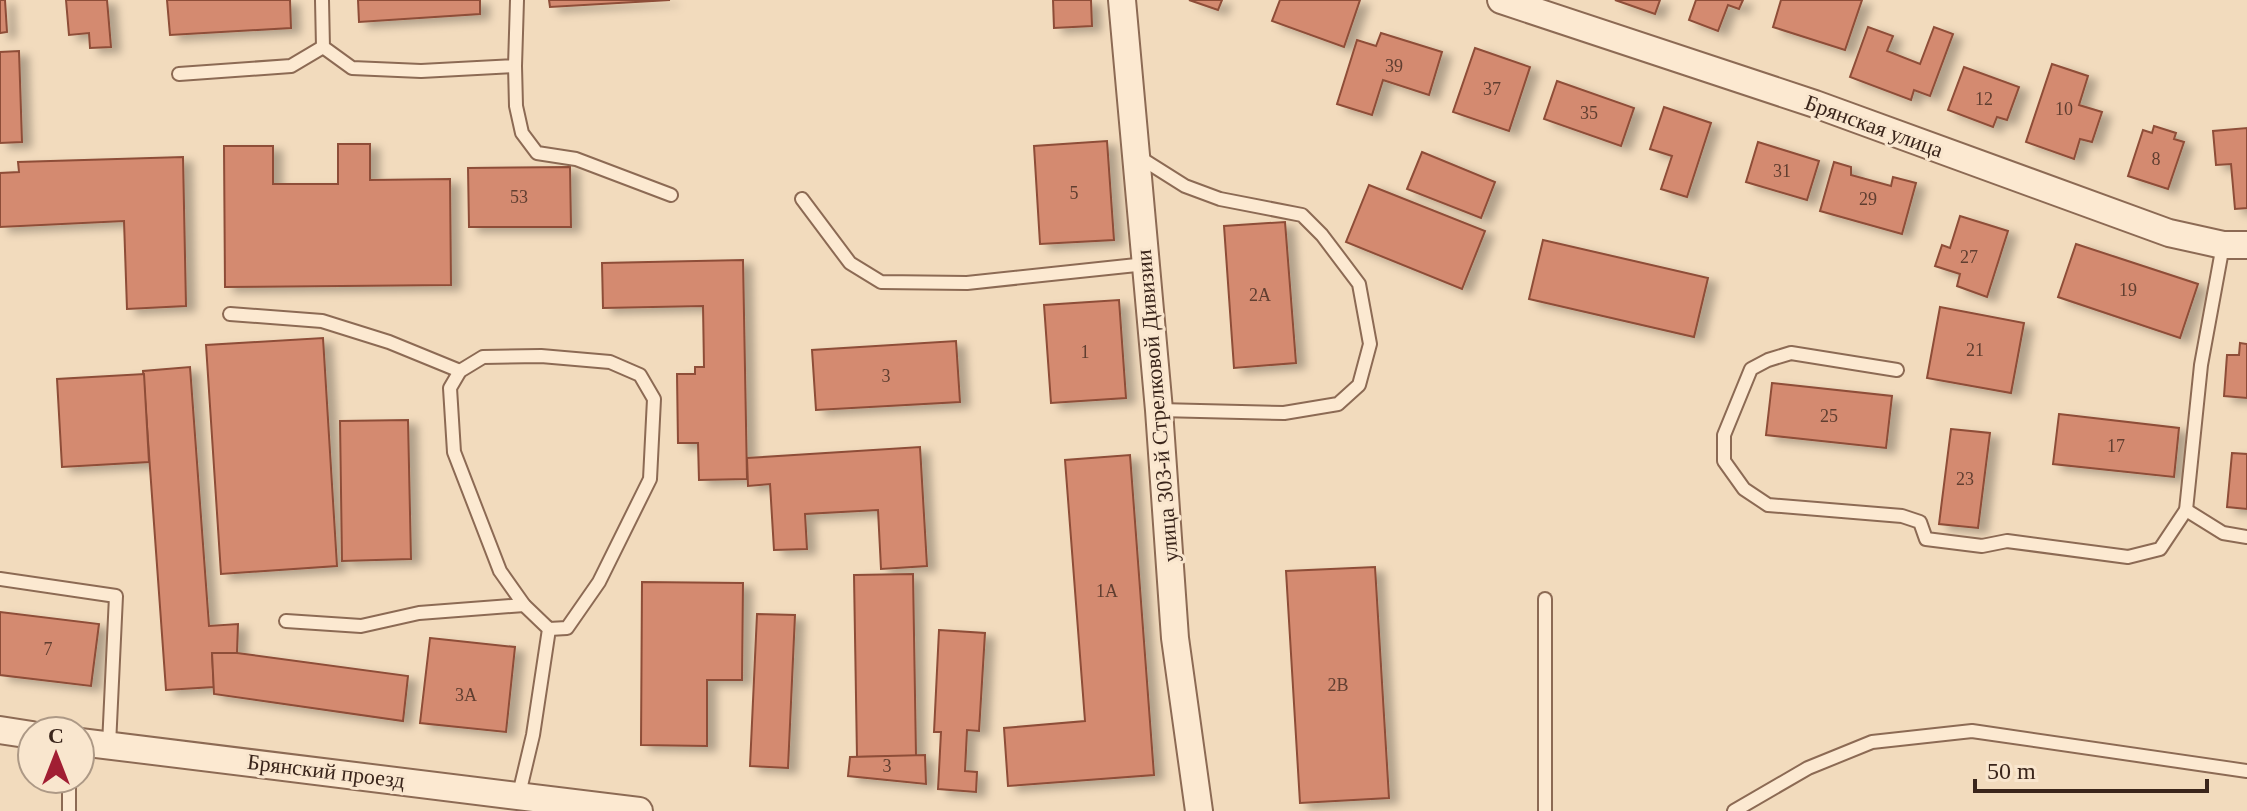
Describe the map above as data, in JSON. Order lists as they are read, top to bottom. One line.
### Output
{"streets":{"street":["Брянская улица","улица 303-й Стрелковой Дивизии","Брянский проезд"]},"house_numbers":["39","37","12","10","35","8","31","5","53","29","27","19","2А","21","1","3","25","17","23","1А","7","2В","3А","3"],"scale_bar":"50 m","north":"top"}
